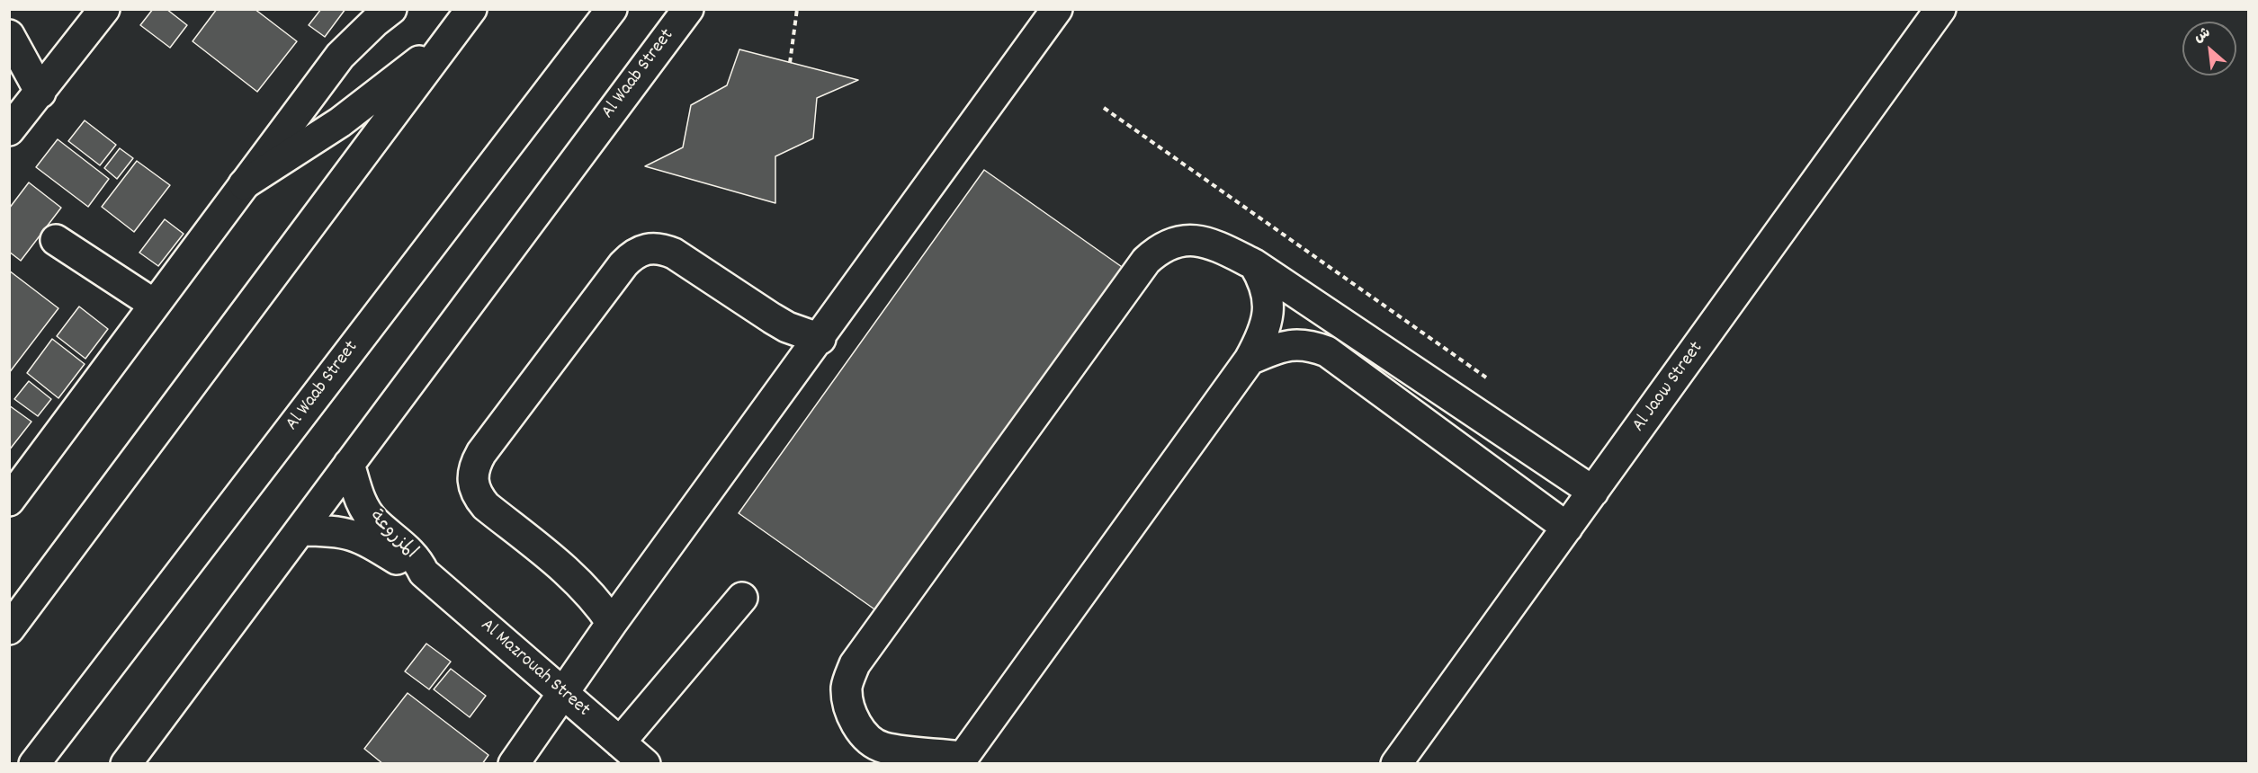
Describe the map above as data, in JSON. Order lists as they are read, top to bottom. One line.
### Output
{"streets":{"street":["Al Waab Street","Al Jaow Street","المزروعة","Al Mazrouah Street"]},"crossings":[["Al Waab Street","المزروعة"],["المزروعة","Al Mazrouah Street"]],"north":"top left"}
